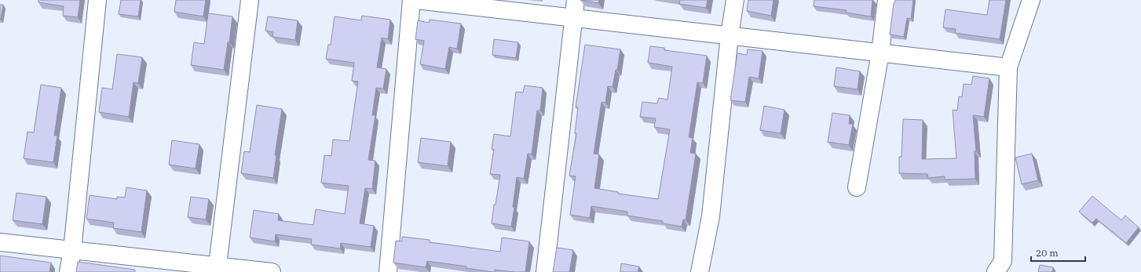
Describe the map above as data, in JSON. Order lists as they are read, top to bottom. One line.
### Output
{"scale_bar":"20 m"}
